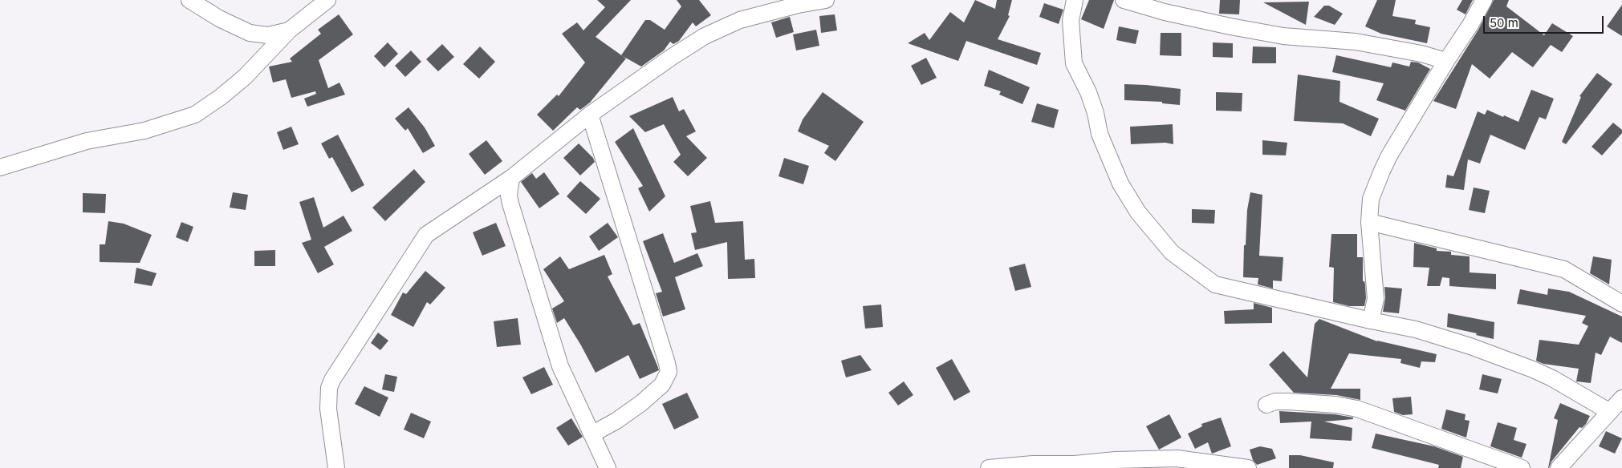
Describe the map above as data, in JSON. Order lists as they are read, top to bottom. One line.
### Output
{"scale_bar":"50 m"}
